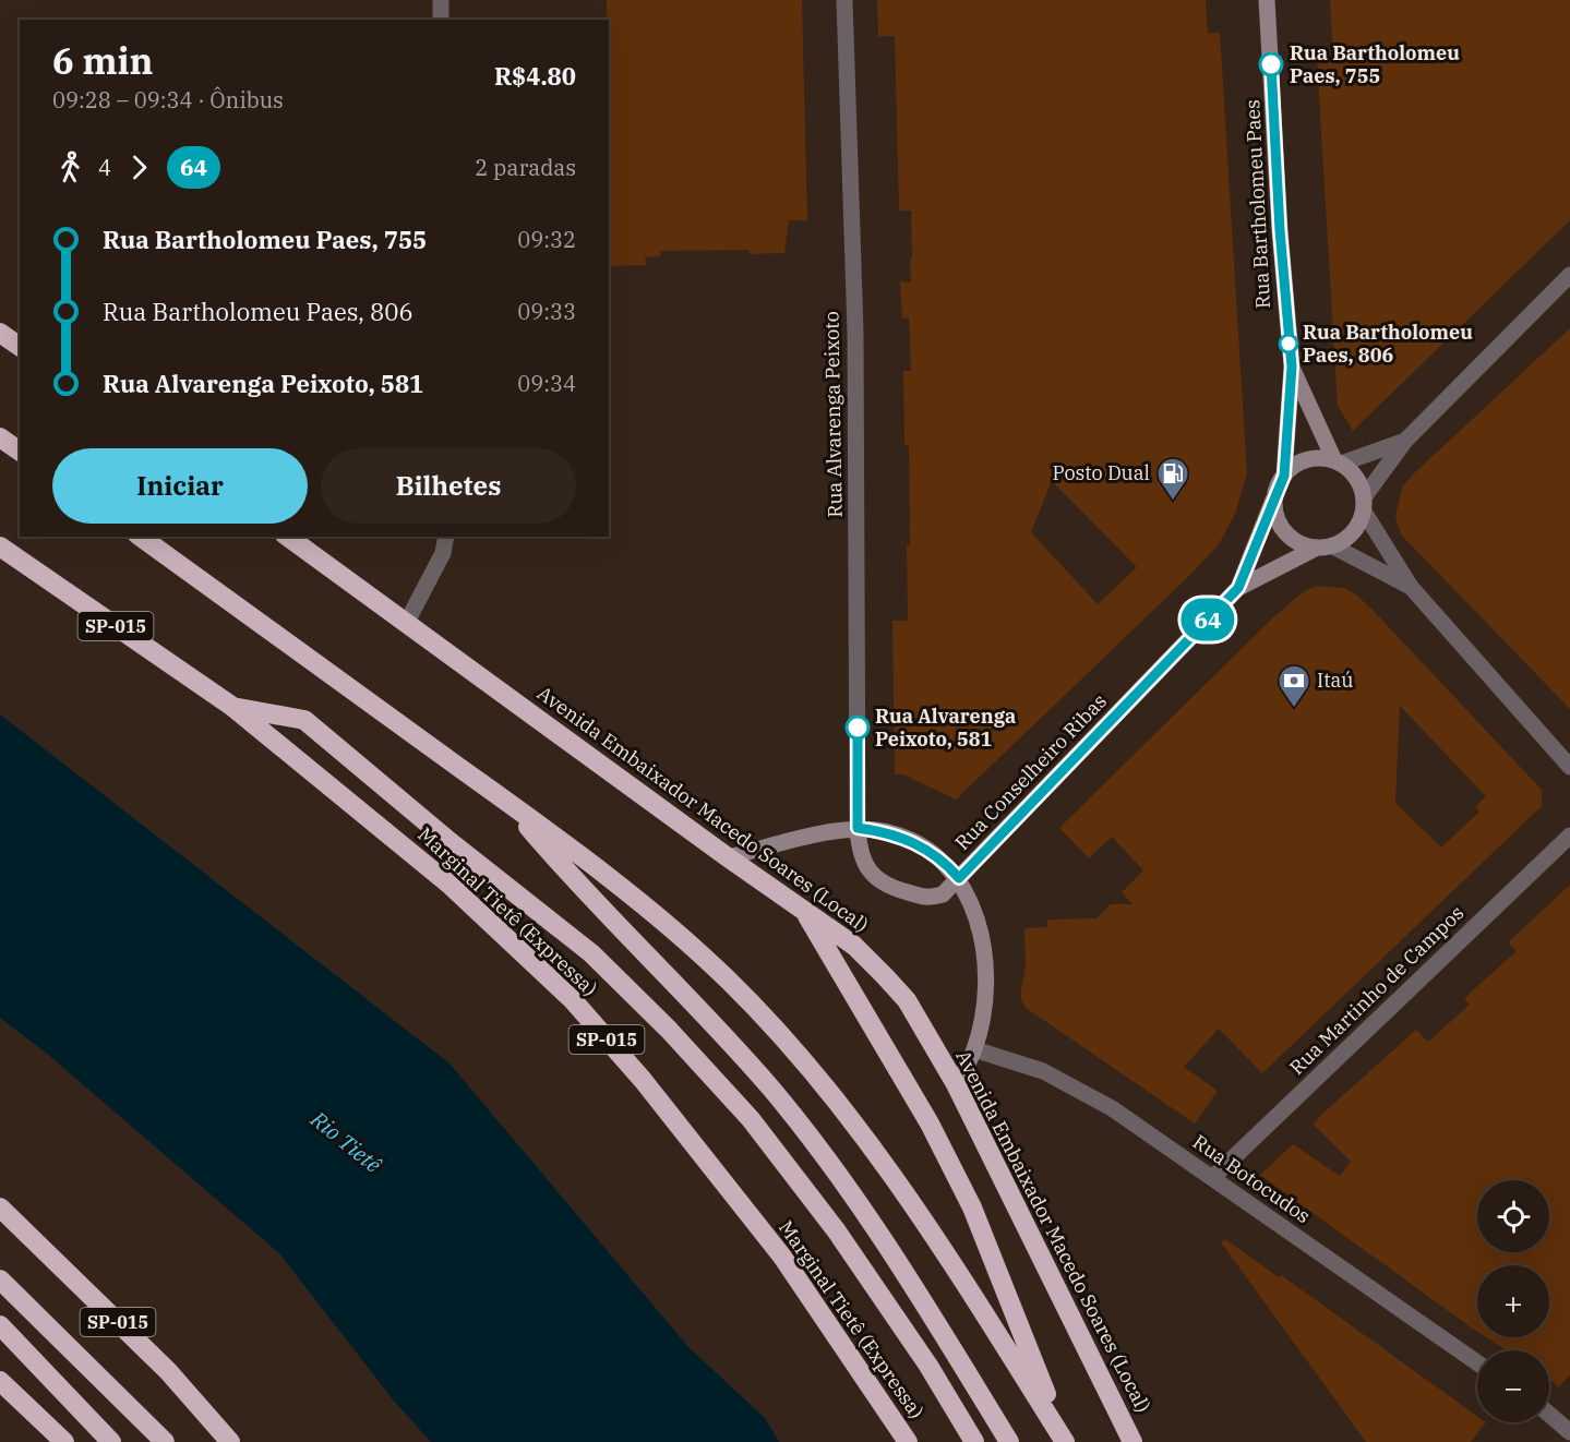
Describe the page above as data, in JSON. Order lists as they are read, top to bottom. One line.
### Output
{"streets":{"highway":["SP-015","Avenida Embaixador Macedo Soares (Local)","Marginal Tietê (Expressa)"],"street":["Rua Bartholomeu Paes","Rua Alvarenga Peixoto","Rua Conselheiro Ribas","Rua Martinho de Campos","Rua Botocudos"]},"crossings":[["Rua Bartholomeu Paes","Rua Conselheiro Ribas"],["Rua Alvarenga Peixoto","Rua Conselheiro Ribas"],["Rua Martinho de Campos","Rua Botocudos"]],"water":["Rio Tietê"],"places":{"other":["Rua Bartholomeu Paes, 755","Rua Bartholomeu Paes, 806","Rua Alvarenga Peixoto, 581"],"fuel station":["Posto Dual"],"bank":["Itaú"]},"lines":["bus line 64"],"page":{"on_map":"64","heading":["6 min","09:28 – 09:34 · Ônibus","R$4.80"],"legs":["4","64","2 paradas"],"list":[{"name":"Rua Bartholomeu Paes, 755","value":"09:32"},{"name":"Rua Bartholomeu Paes, 806","value":"09:33"},{"name":"Rua Alvarenga Peixoto, 581","value":"09:34"}],"buttons":["Iniciar","Bilhetes"],"map_buttons":["+","−"]}}
